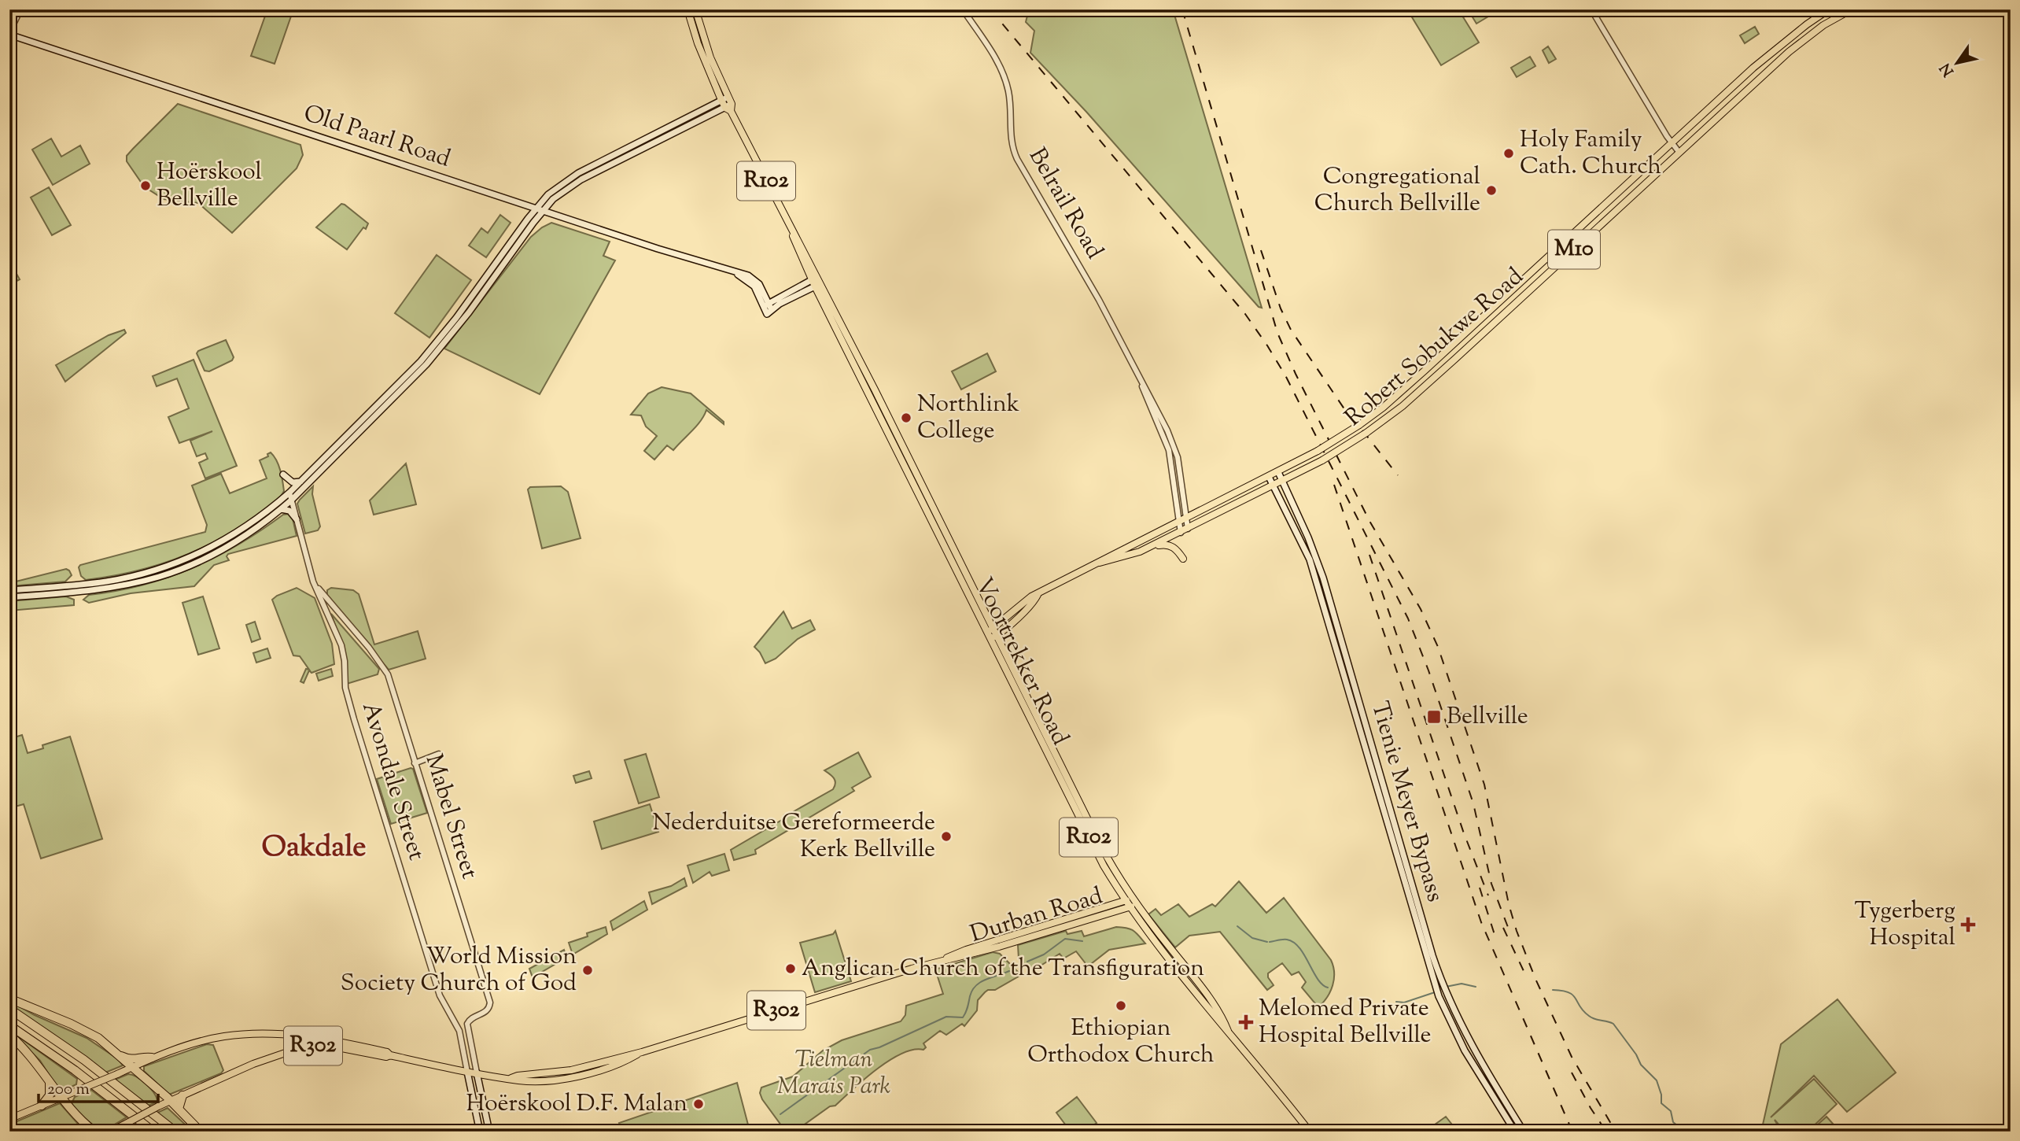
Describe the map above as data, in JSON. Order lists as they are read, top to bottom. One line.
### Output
{"streets":{"main road":["Old Paarl Road","R102","M10","Robert Sobukwe Road","Voortrekker Road","Tienie Meyer Bypass","Durban Road","R302"],"street":["Belrail Road","Avondale Street","Mabel Street"]},"crossings":[["R102","Voortrekker Road"],["Belrail Road","Robert Sobukwe Road"],["Robert Sobukwe Road","Voortrekker Road"],["Robert Sobukwe Road","Tienie Meyer Bypass"],["Voortrekker Road","Durban Road"],["Avondale Street","Mabel Street"],["Avondale Street","Durban Road"],["Mabel Street","Durban Road"],["Durban Road","R302"]],"districts":["Oakdale"],"parks":["Tielman Marais Park"],"places":{"other":["Holy Family Cath. Church","Hoërskool Bellville","Congregational Church Bellville","Northlink College","Nederduitse Gereformeerde Kerk Bellville","Anglican Church of the Transfiguration","World Mission Society Church of God","Ethiopian Orthodox Church","Hoërskool D.F. Malan"],"transit":["Bellville"],"health":["Tygerberg Hospital","Melomed Private Hospital Bellville"]},"scale_bar":"200 m","north":"bottom left"}
